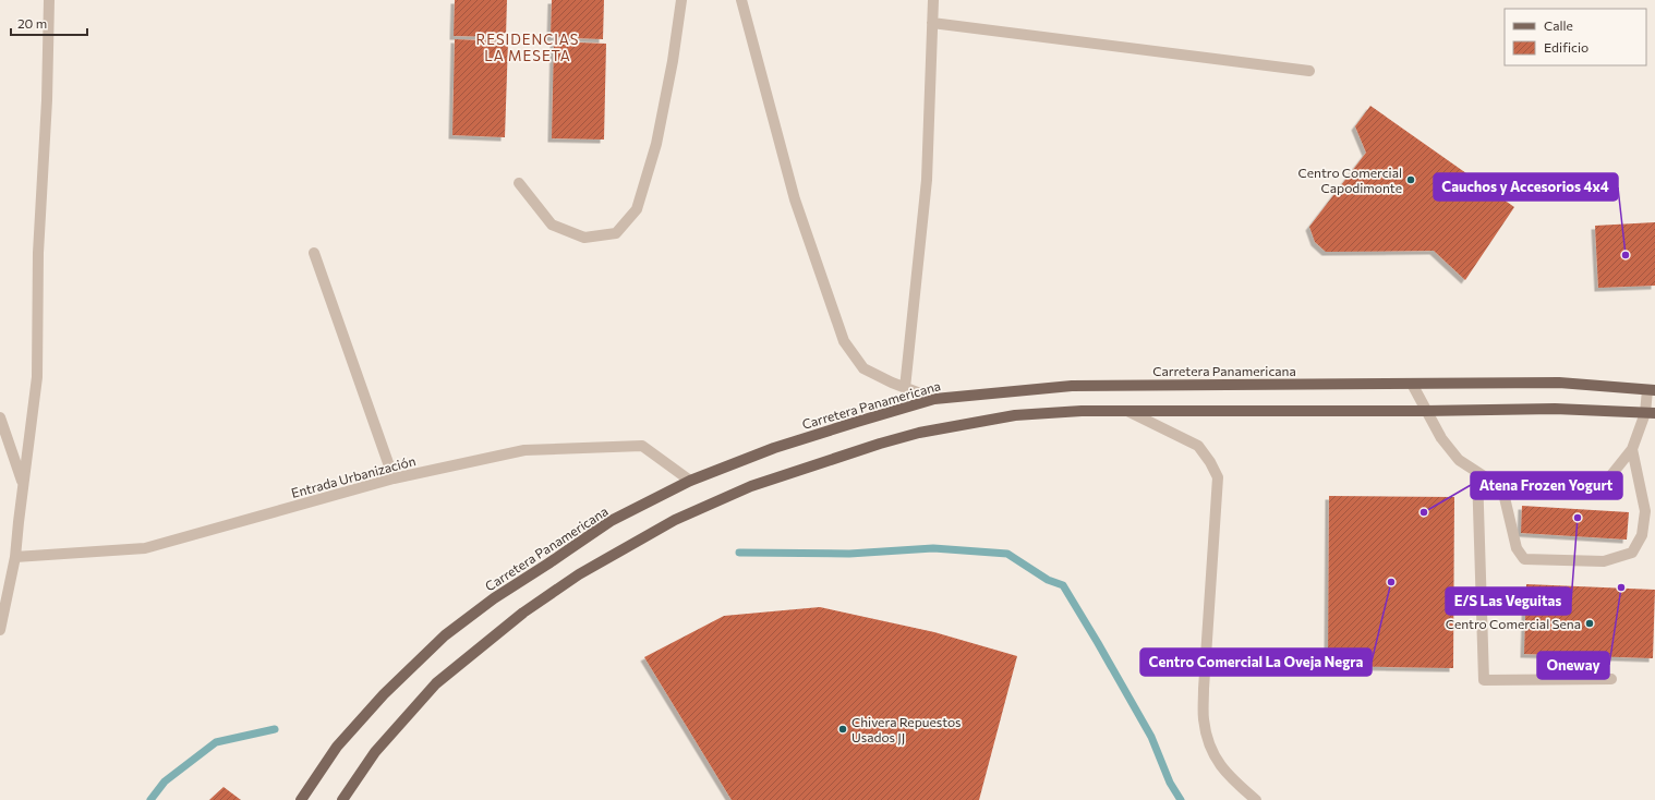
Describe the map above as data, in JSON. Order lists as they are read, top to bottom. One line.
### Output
{"streets":{"main road":["Carretera Panamericana"],"street":["Entrada Urbanización"]},"crossings":[["Carretera Panamericana","Entrada Urbanización"]],"districts":["RESIDENCIAS LA MESETA"],"places":["Centro Comercial Capodimonte","Cauchos y Accesorios 4x4","Atena Frozen Yogurt","E/S Las Veguitas","Centro Comercial La Oveja Negra","Oneway","Centro Comercial Sena","Chivera Repuestos Usados JJ"],"legend":["Calle","Edificio"],"scale_bar":"20 m"}
